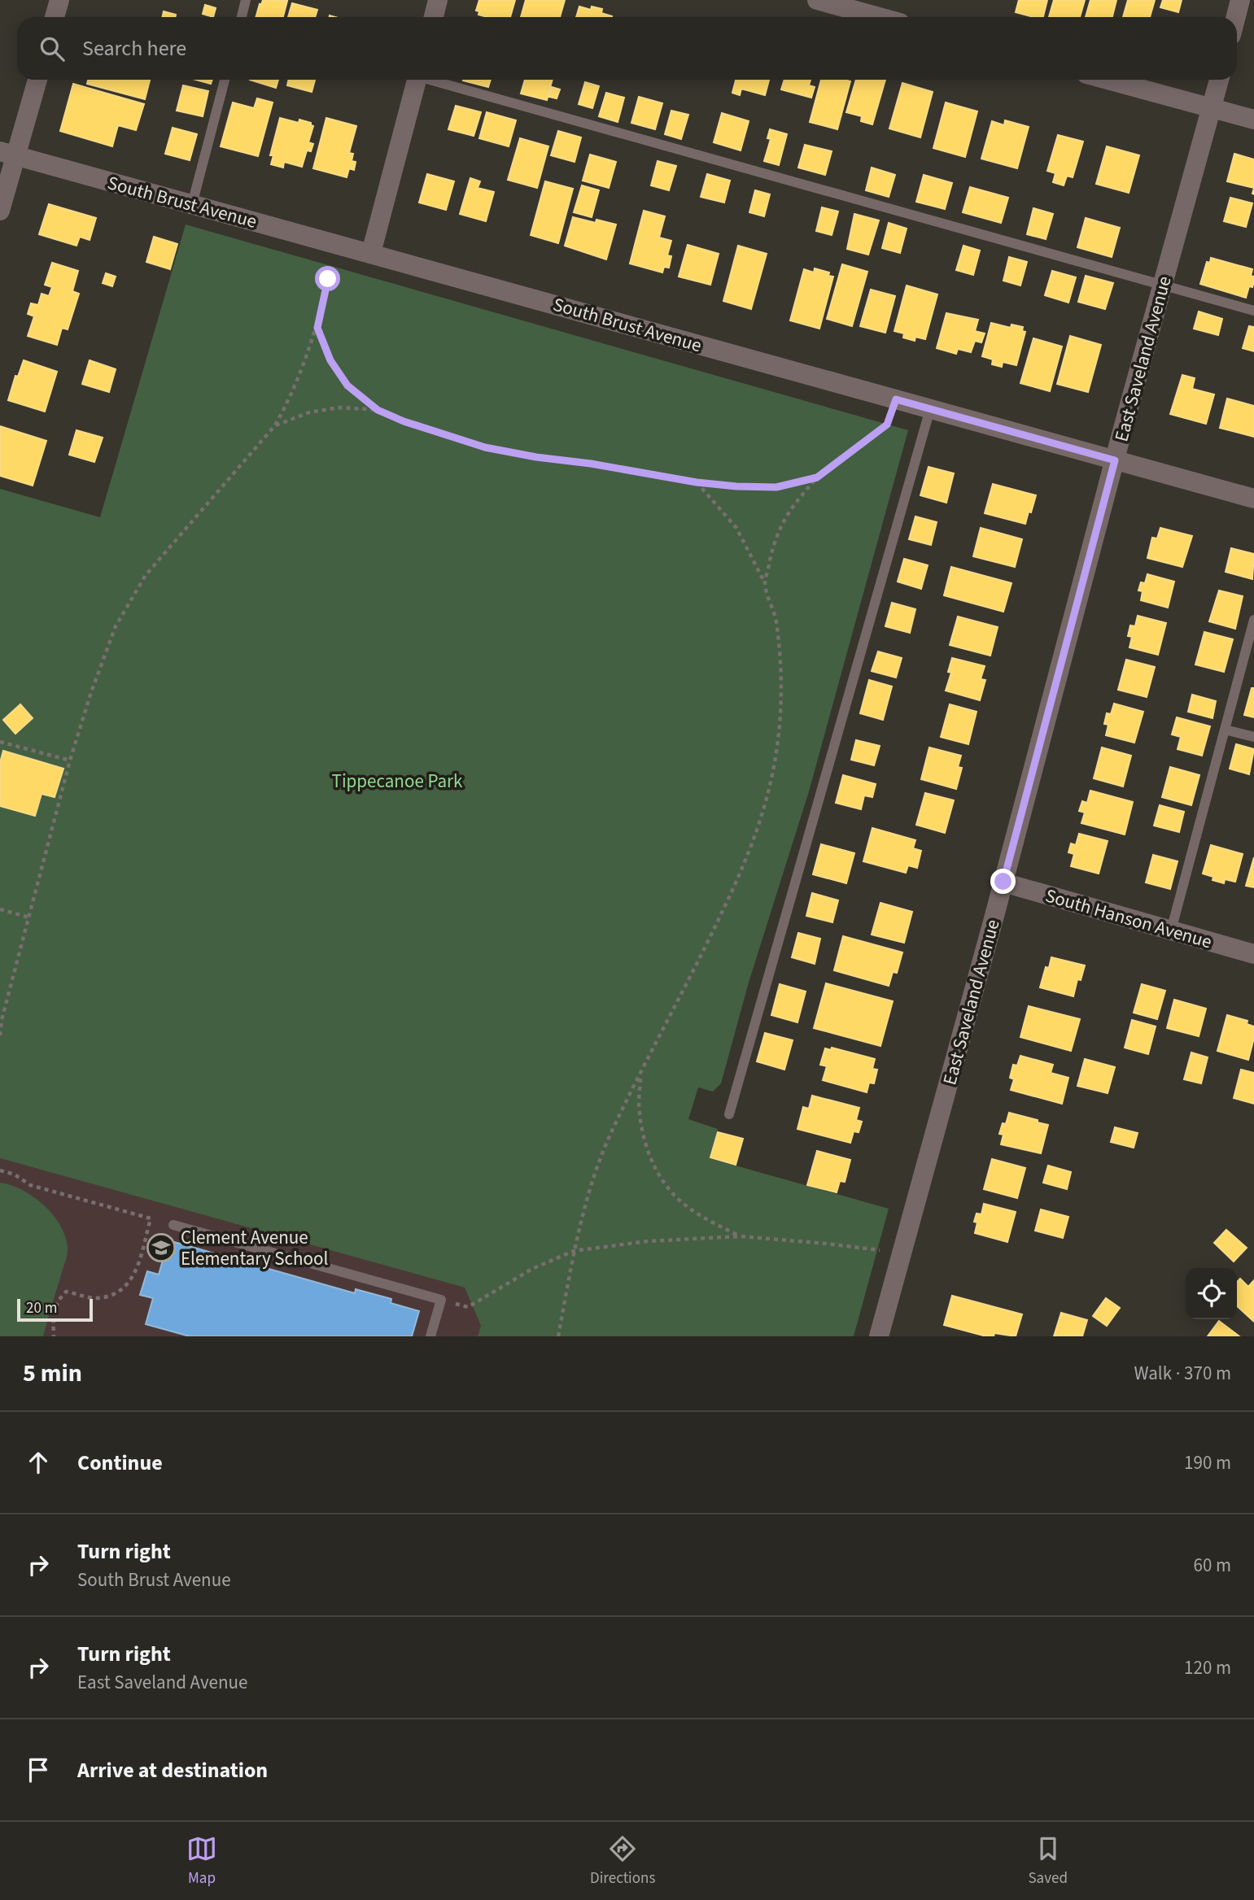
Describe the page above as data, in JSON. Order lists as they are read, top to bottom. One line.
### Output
{"streets":{"street":["South Brust Avenue","East Saveland Avenue","South Hanson Avenue"]},"crossings":[["South Brust Avenue","East Saveland Avenue"],["East Saveland Avenue","South Hanson Avenue"]],"parks":["Tippecanoe Park"],"places":{"school or university":["Clement Avenue Elementary School"]},"scale_bar":"20 m","page":{"search":"Search here","scale":"20 m","heading":["5 min","Walk · 370 m"],"list":[["Continue","190 m"],["Turn right","South Brust Avenue","60 m"],["Turn right","East Saveland Avenue","120 m"],"Arrive at destination"],"nav":["Map","Directions","Saved"]}}
